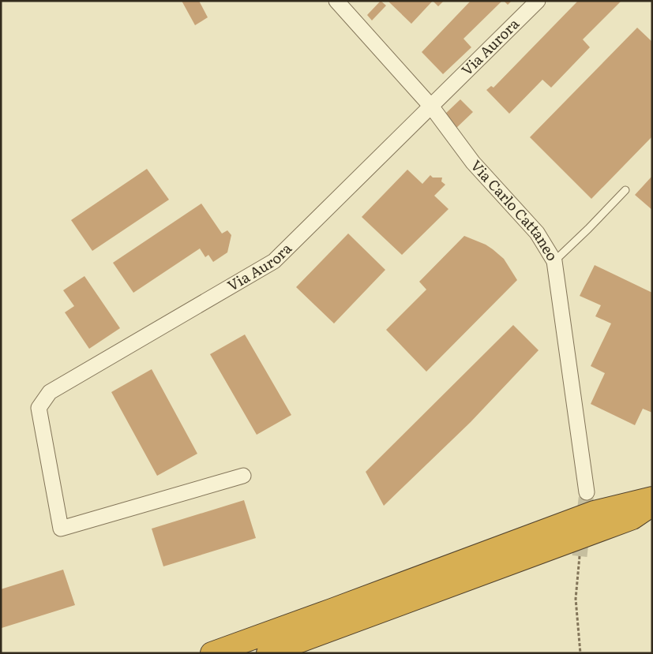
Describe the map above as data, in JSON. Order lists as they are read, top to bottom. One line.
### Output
{"streets":{"street":["Via Aurora","Via Carlo Cattaneo"]},"crossings":[["Via Aurora","Via Carlo Cattaneo"]]}
